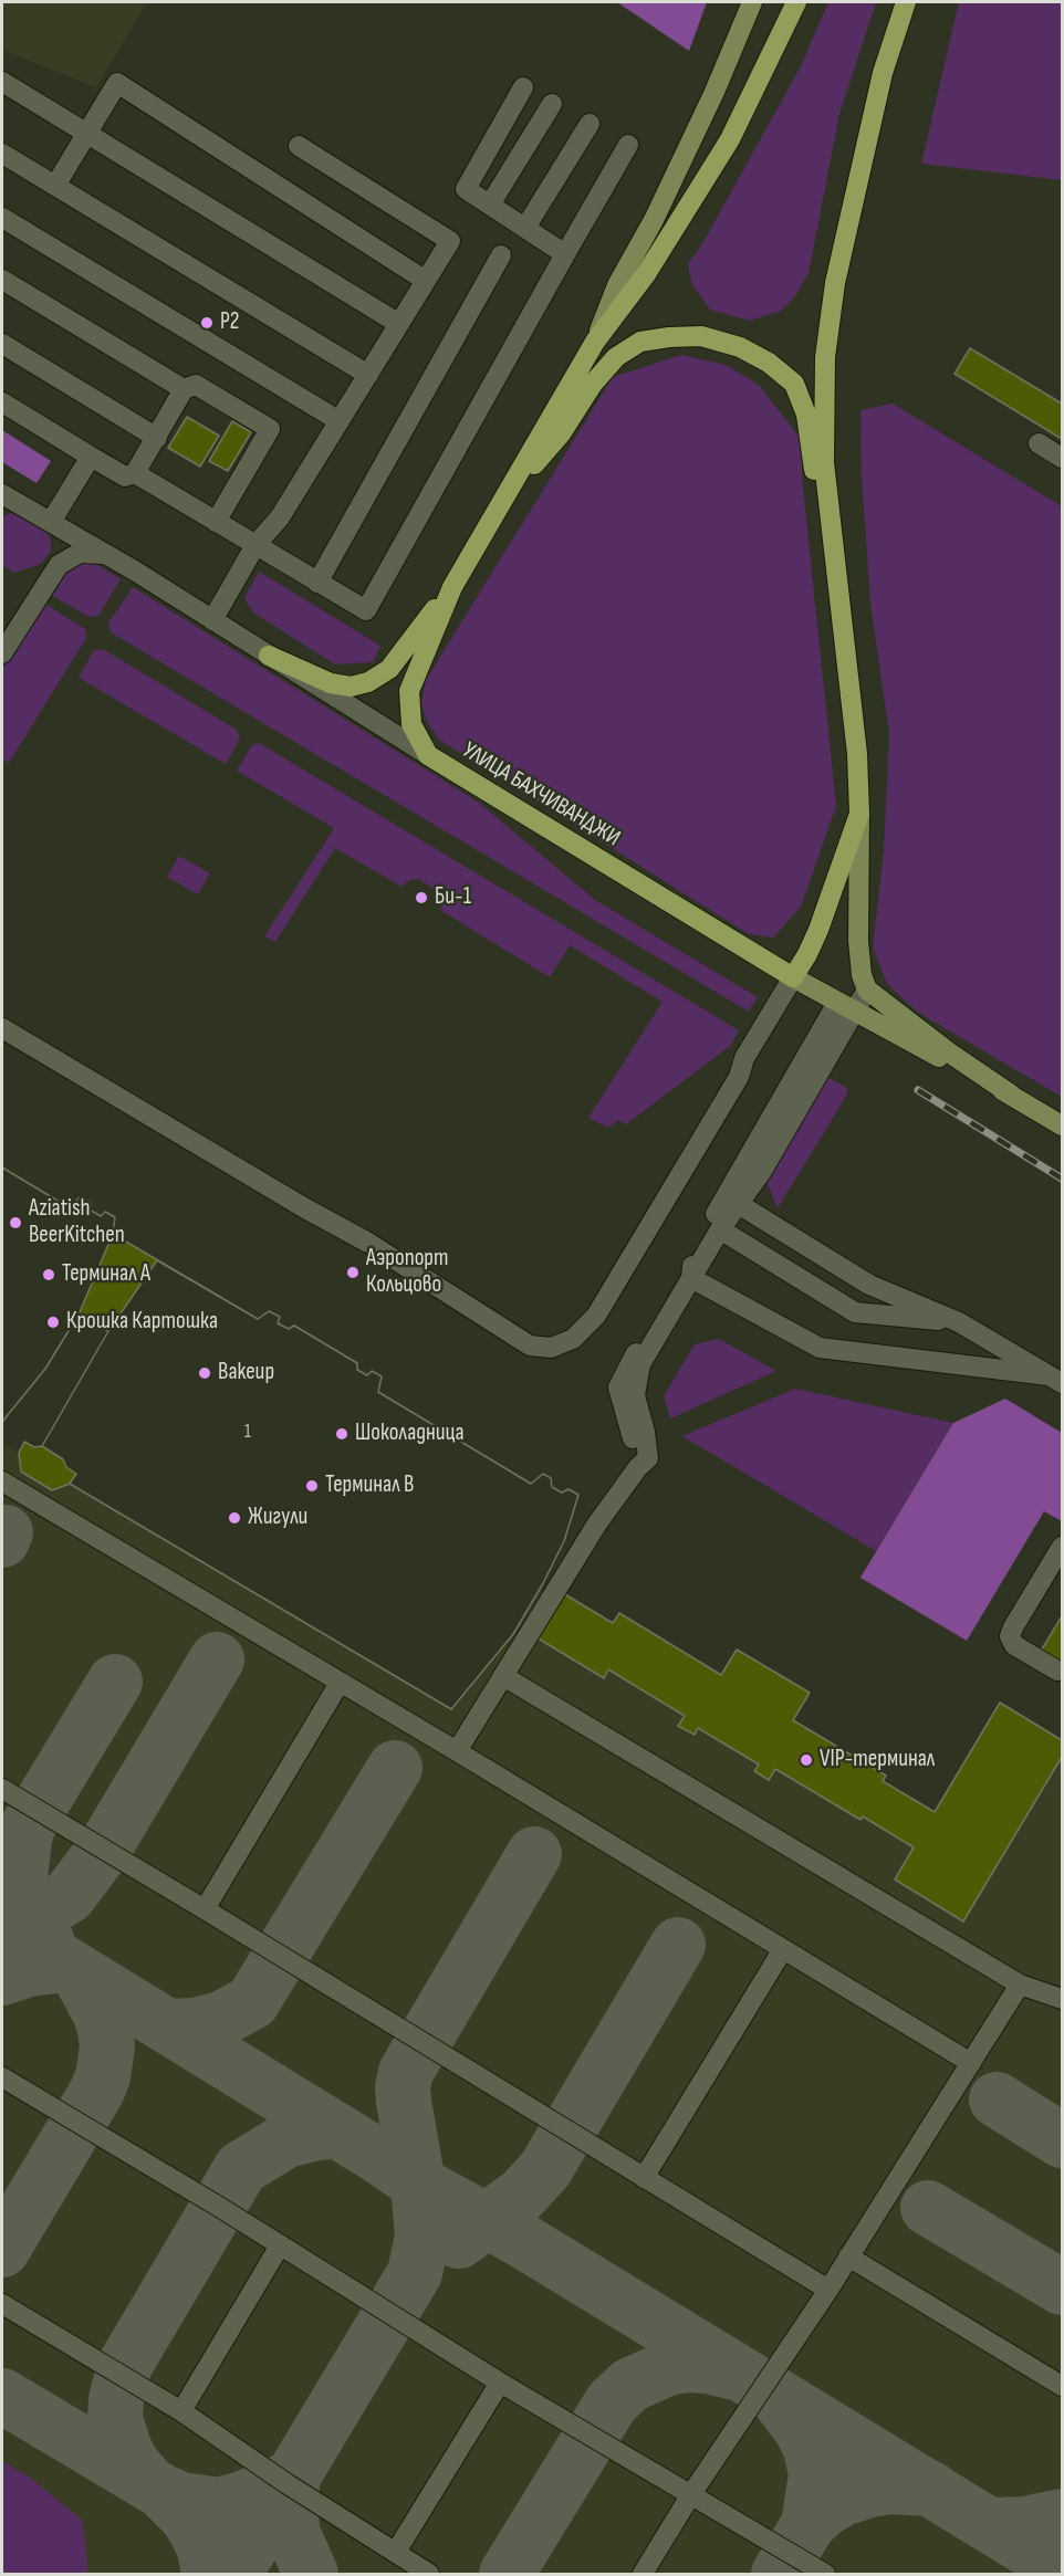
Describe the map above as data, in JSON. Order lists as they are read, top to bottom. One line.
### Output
{"streets":{"highway":["УЛИЦА БАХЧИВАНДЖИ"]},"places":["P2","Би-1","Aziatish BeerKitchen","Аэропорт Кольцово","Терминал А","Крошка Картошка","Bakeup","Шоколадница","Терминал B","Жигули","VIP-терминал"],"house_numbers":["1"]}
